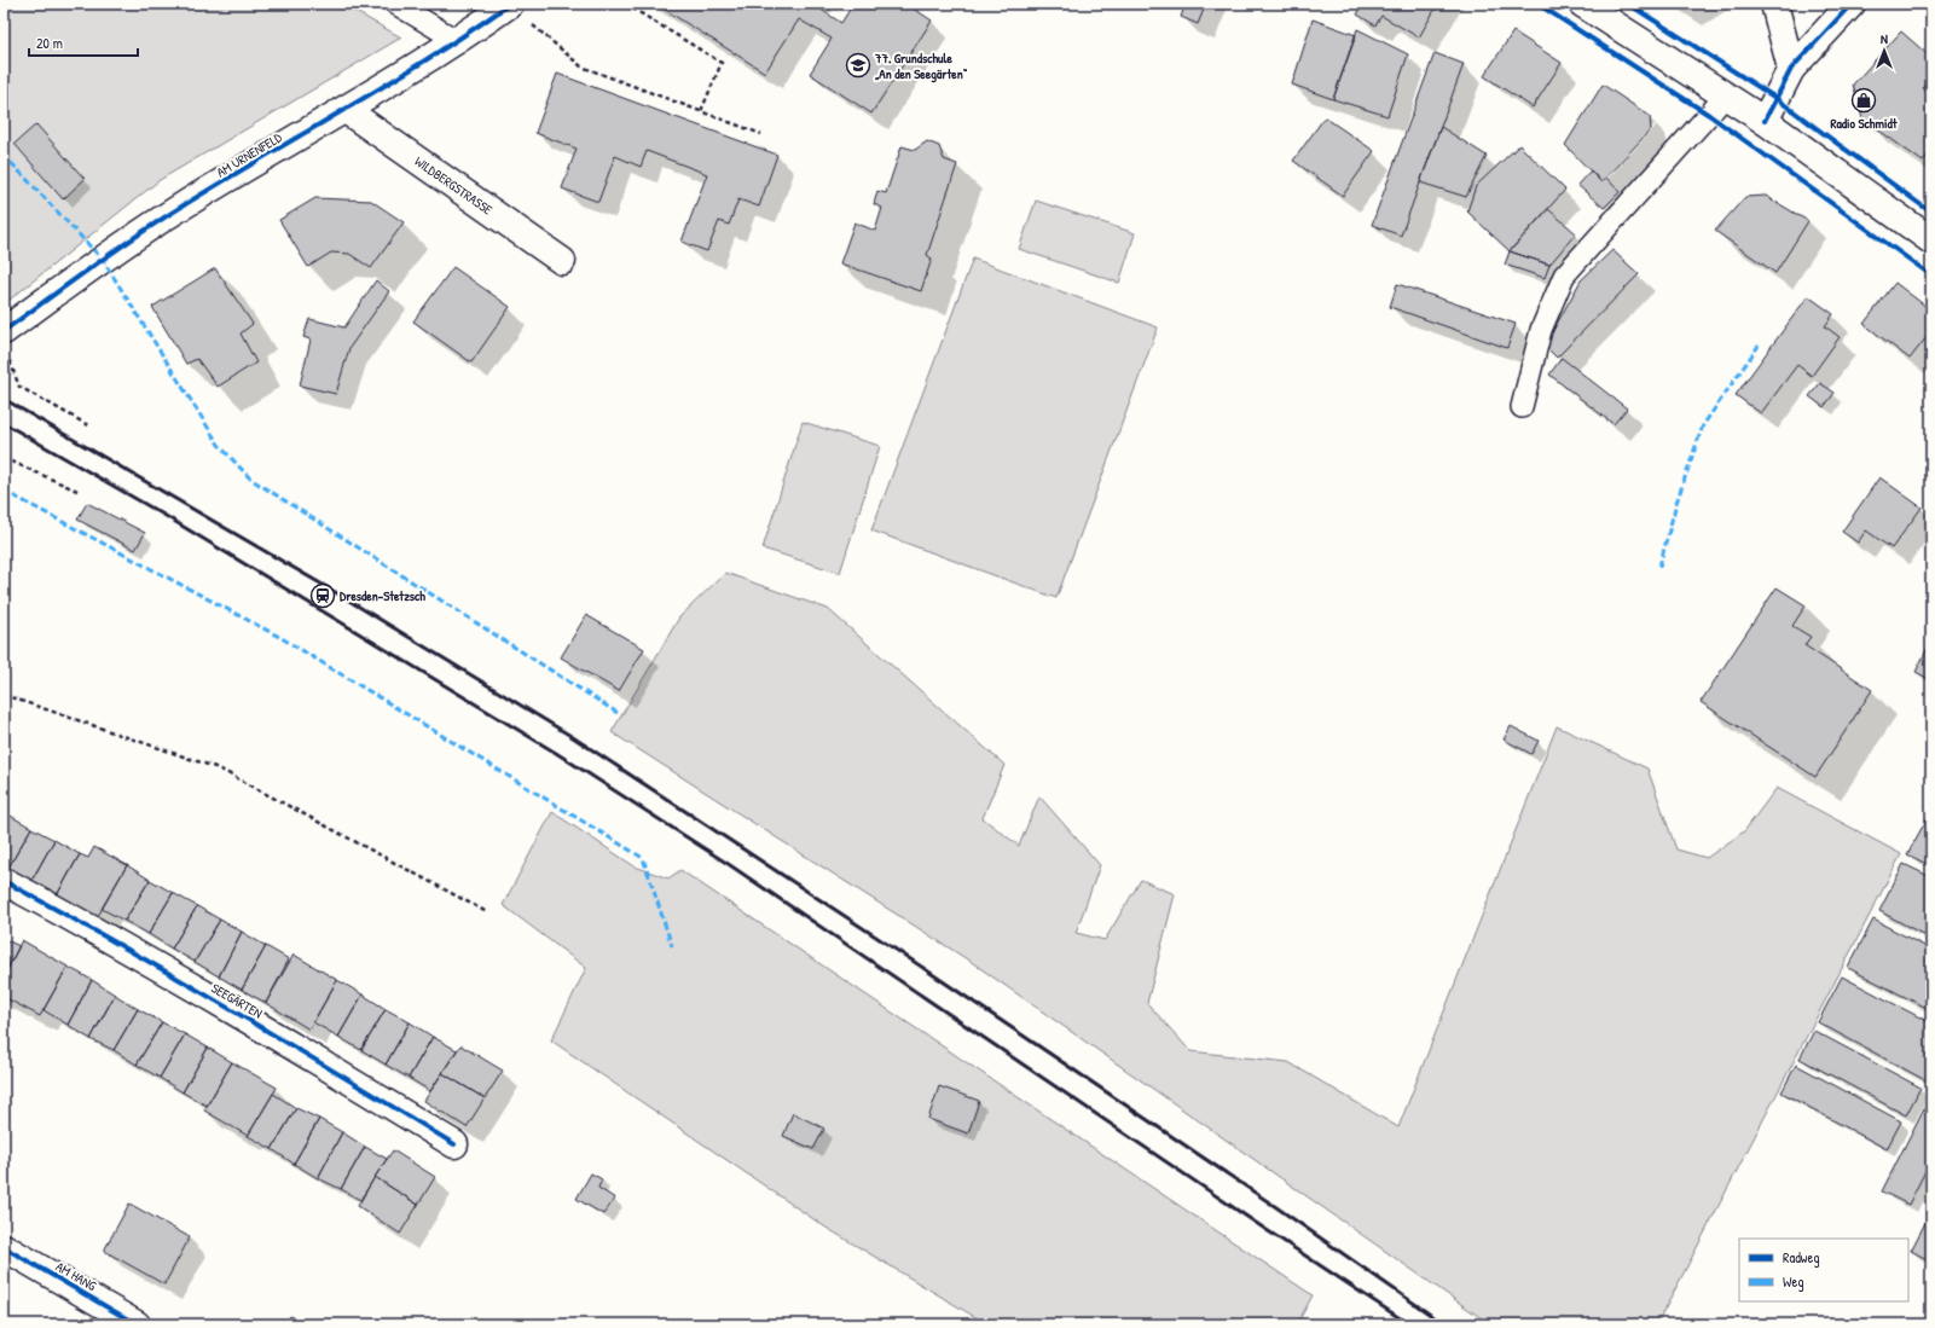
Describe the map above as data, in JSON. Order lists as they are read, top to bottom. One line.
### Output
{"streets":{"street":["AM URNENFELD","WILDBERGSTRASSE","SEEGÄRTEN","AM HANG"]},"crossings":[["AM URNENFELD","WILDBERGSTRASSE"]],"places":{"school or university":["77. Grundschule „An den Seegärten“"],"shop":["Radio Schmidt"],"station":["Dresden-Stetzsch"]},"legend":["Radweg","Weg"],"scale_bar":"20 m","north":"top"}
